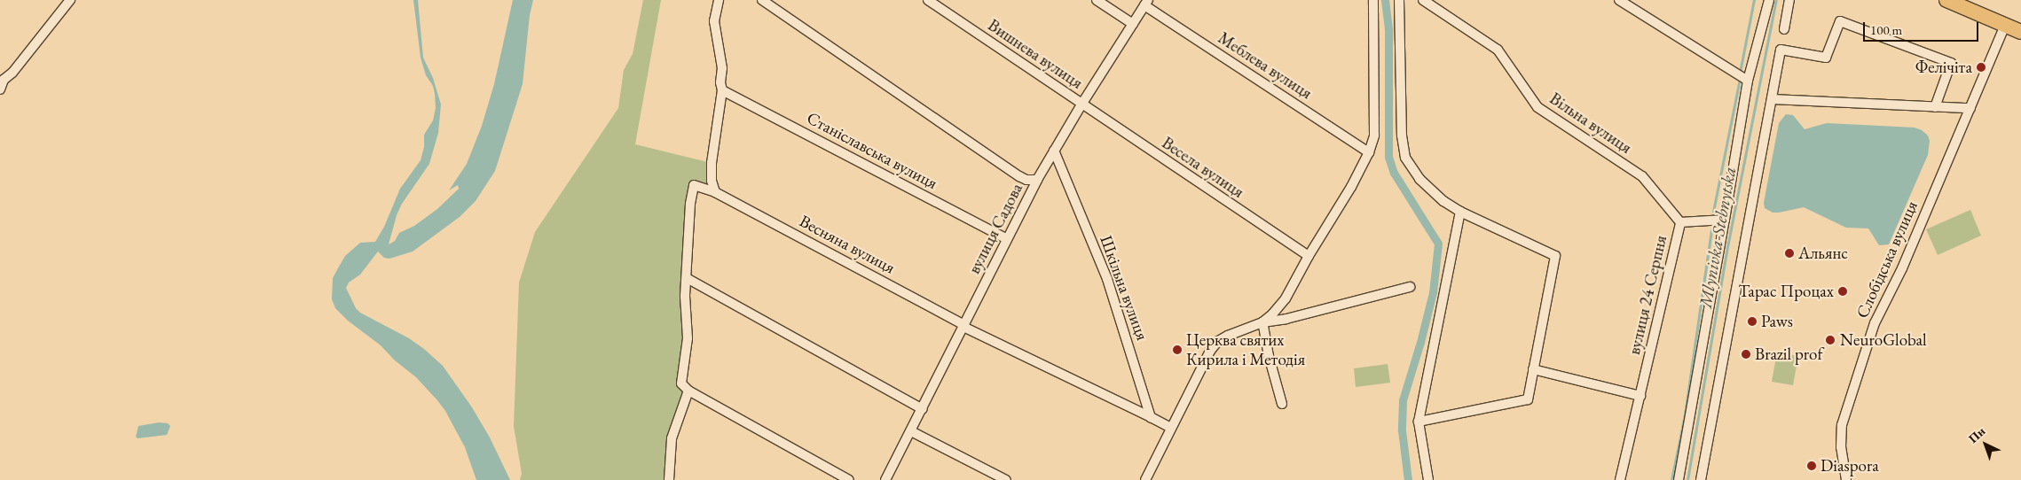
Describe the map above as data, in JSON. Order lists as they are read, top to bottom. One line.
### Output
{"streets":{"street":["Вишнева вулиця","Меблева вулиця","Вільна вулиця","Станіславська вулиця","Весела вулиця","вулиця Садова","Весняна вулиця","Слобідська вулиця","Шкільна вулиця","вулиця 24 Серпня"]},"crossings":[["Вишнева вулиця","Весела вулиця"],["Вишнева вулиця","вулиця Садова"],["Меблева вулиця","вулиця Садова"],["Вільна вулиця","вулиця 24 Серпня"],["Станіславська вулиця","вулиця Садова"],["Весела вулиця","вулиця Садова"],["вулиця Садова","Весняна вулиця"],["вулиця Садова","Шкільна вулиця"],["Весняна вулиця","Шкільна вулиця"]],"water":["Mlynivka-Stebnytska"],"places":["Фелічіта","Альянс","Тарас Процах","Paws","NeuroGlobal","Церква святих Кирила і Методія","Brazil prof","Diaspora"],"scale_bar":"100 m","north":"top left"}
